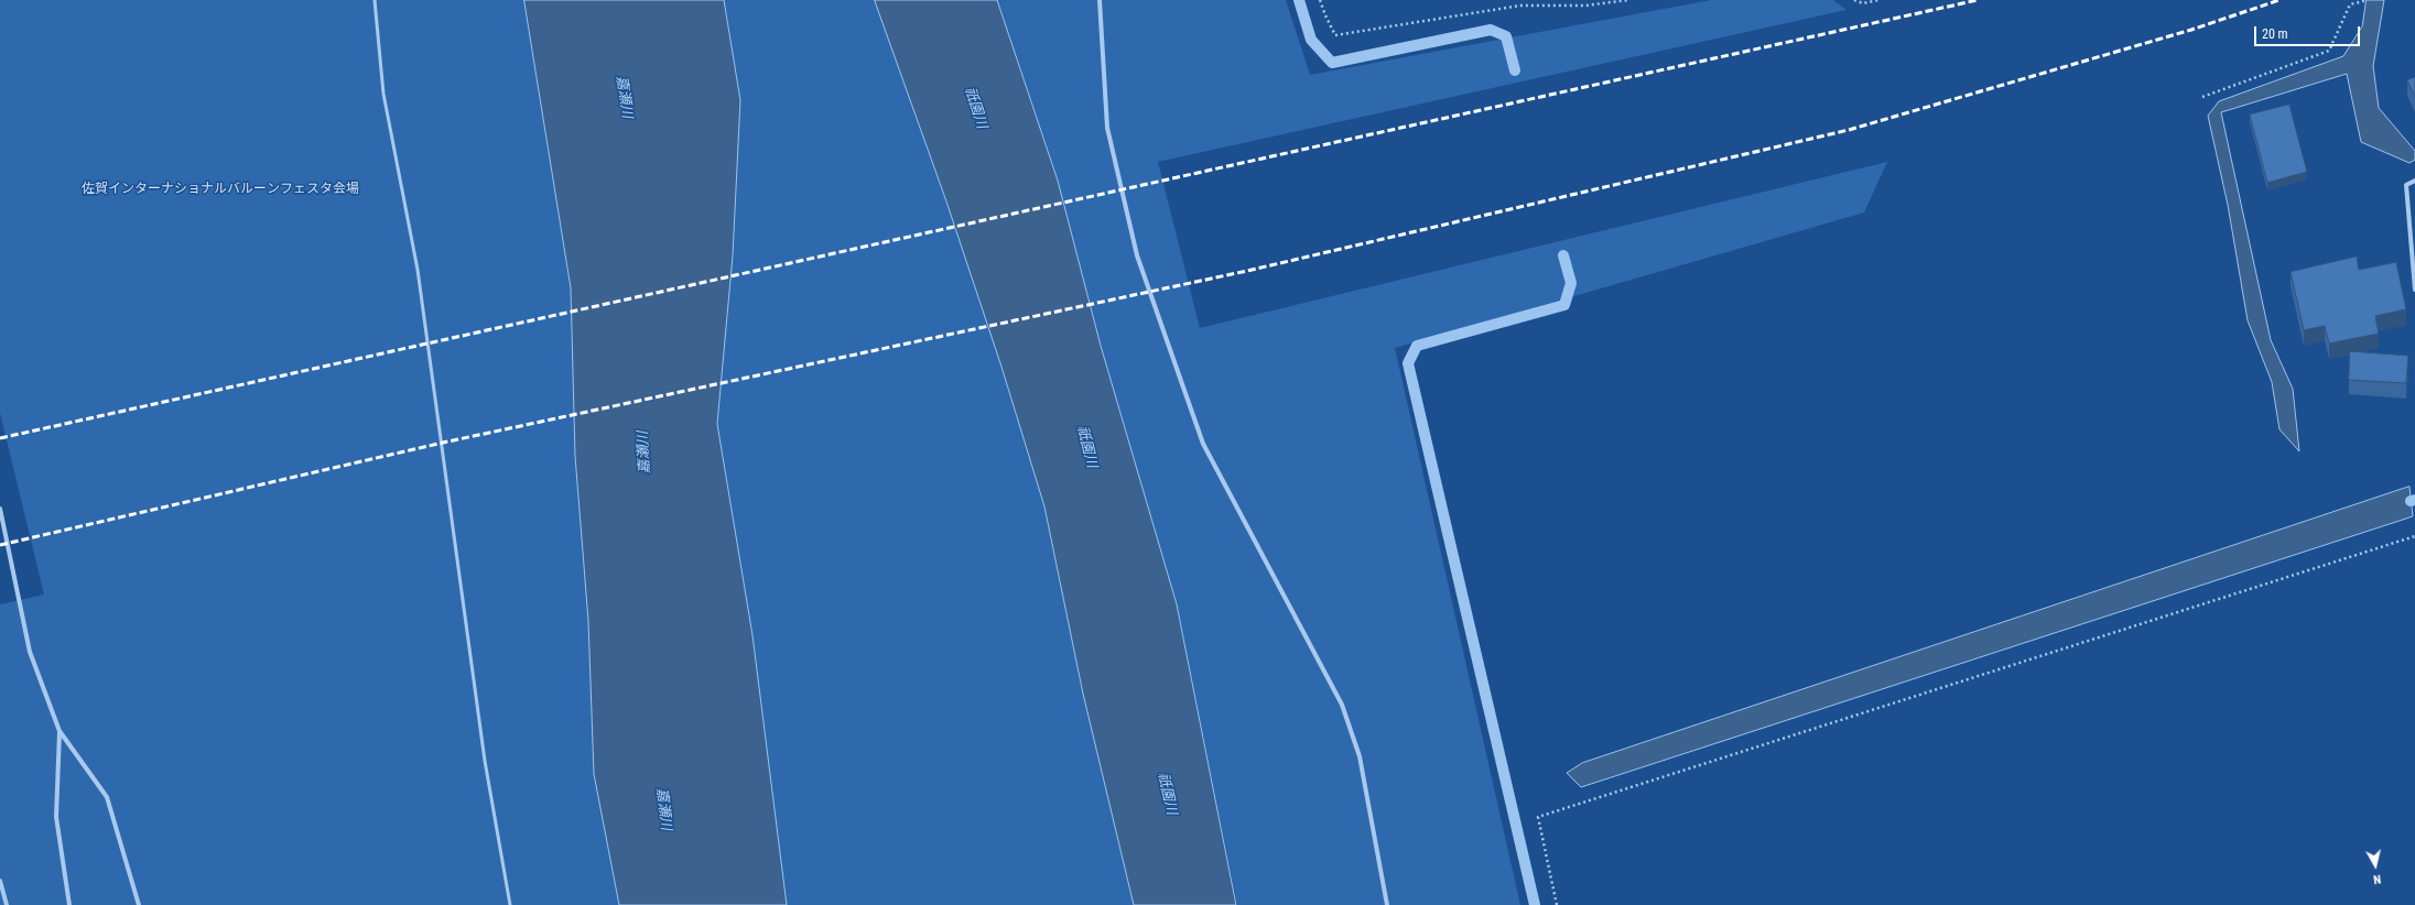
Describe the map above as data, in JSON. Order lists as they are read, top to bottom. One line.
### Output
{"water":["嘉瀬川","祇園川"],"parks":["佐賀インターナショナルバルーンフェスタ会場"],"scale_bar":"20 m","north":"bottom"}
